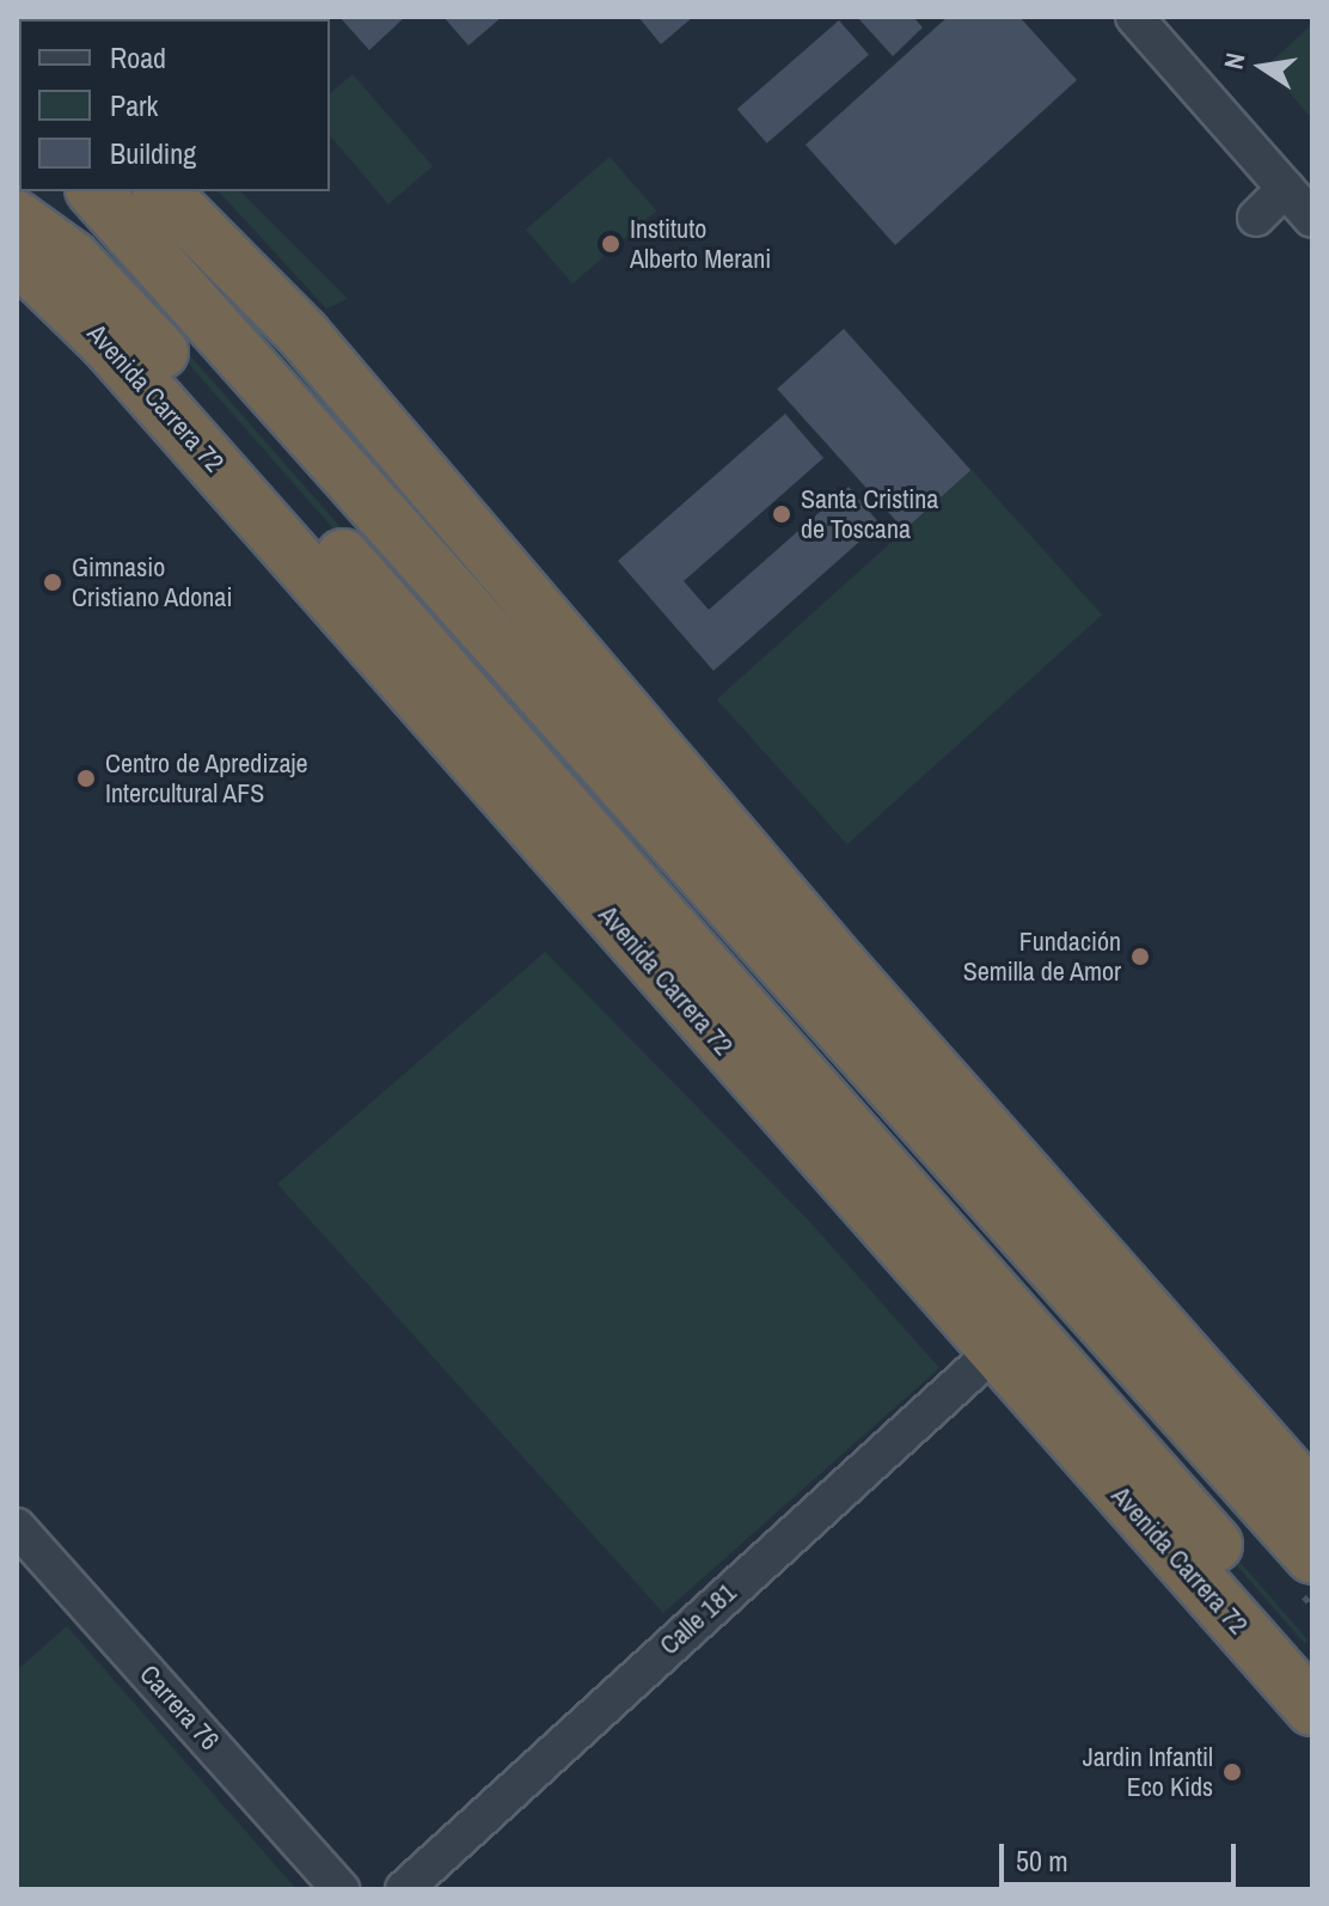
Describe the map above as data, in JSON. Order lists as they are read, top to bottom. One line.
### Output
{"streets":{"highway":["Avenida Carrera 72"],"street":["Calle 181","Carrera 76"]},"crossings":[["Avenida Carrera 72","Calle 181"]],"places":["Instituto Alberto Merani","Santa Cristina de Toscana","Gimnasio Cristiano Adonai","Centro de Apredizaje Intercultural AFS","Fundación Semilla de Amor","Jardin Infantil Eco Kids"],"legend":["Road","Park","Building"],"scale_bar":"50 m","north":"left"}
